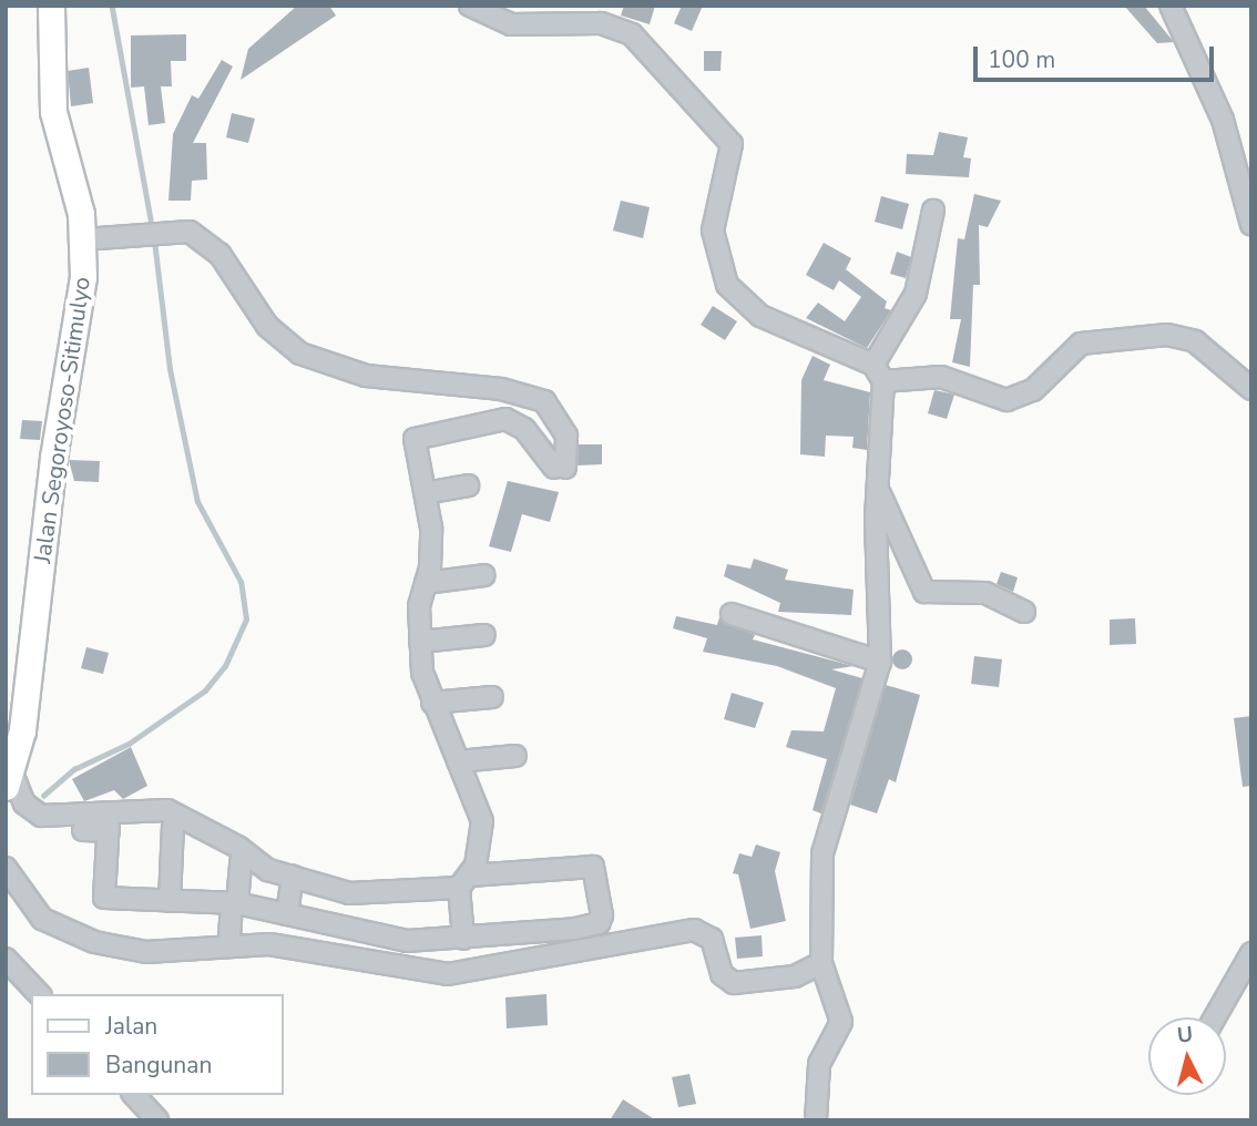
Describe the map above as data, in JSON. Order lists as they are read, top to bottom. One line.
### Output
{"streets":{"main road":["Jalan Segoroyoso-Sitimulyo"]},"legend":["Jalan","Bangunan"],"scale_bar":"100 m","north":"top"}
